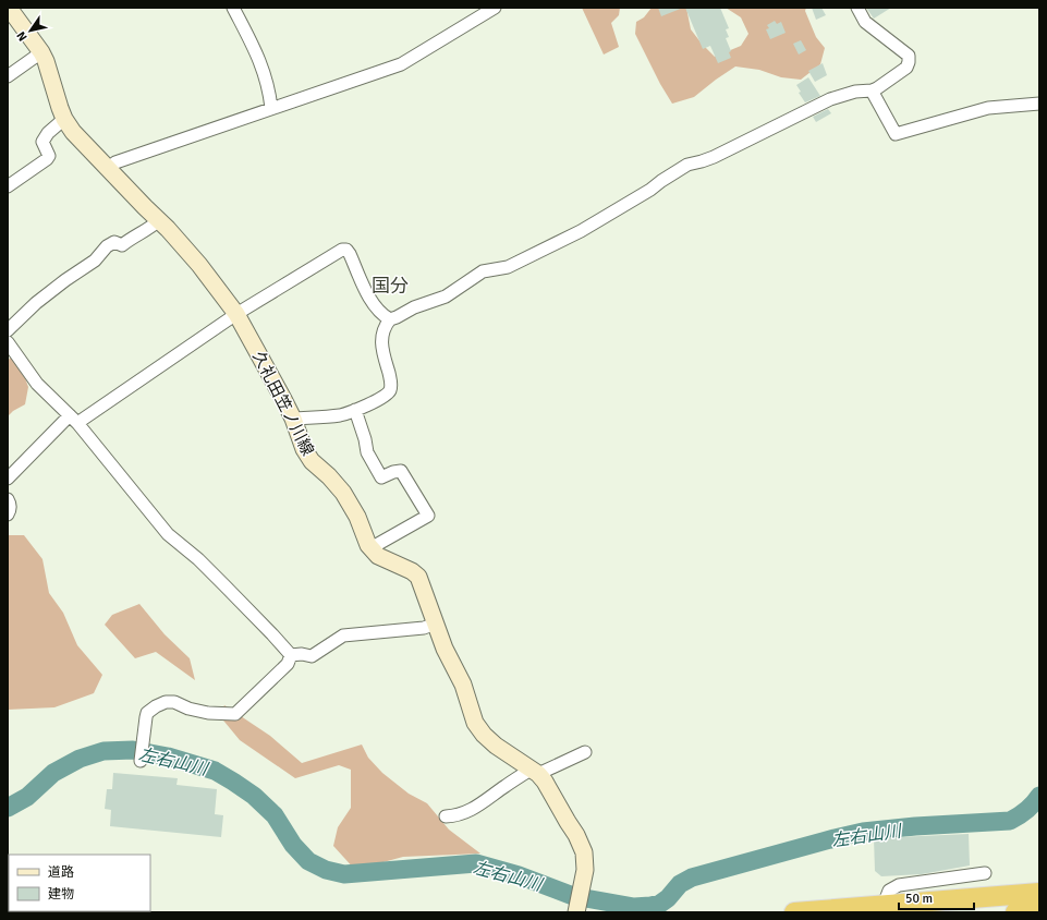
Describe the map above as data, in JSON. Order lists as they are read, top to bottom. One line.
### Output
{"streets":{"main road":["久礼田笠ノ川線"]},"districts":["国分"],"water":["左右山川"],"legend":["道路","建物"],"scale_bar":"50 m","north":"bottom left"}
